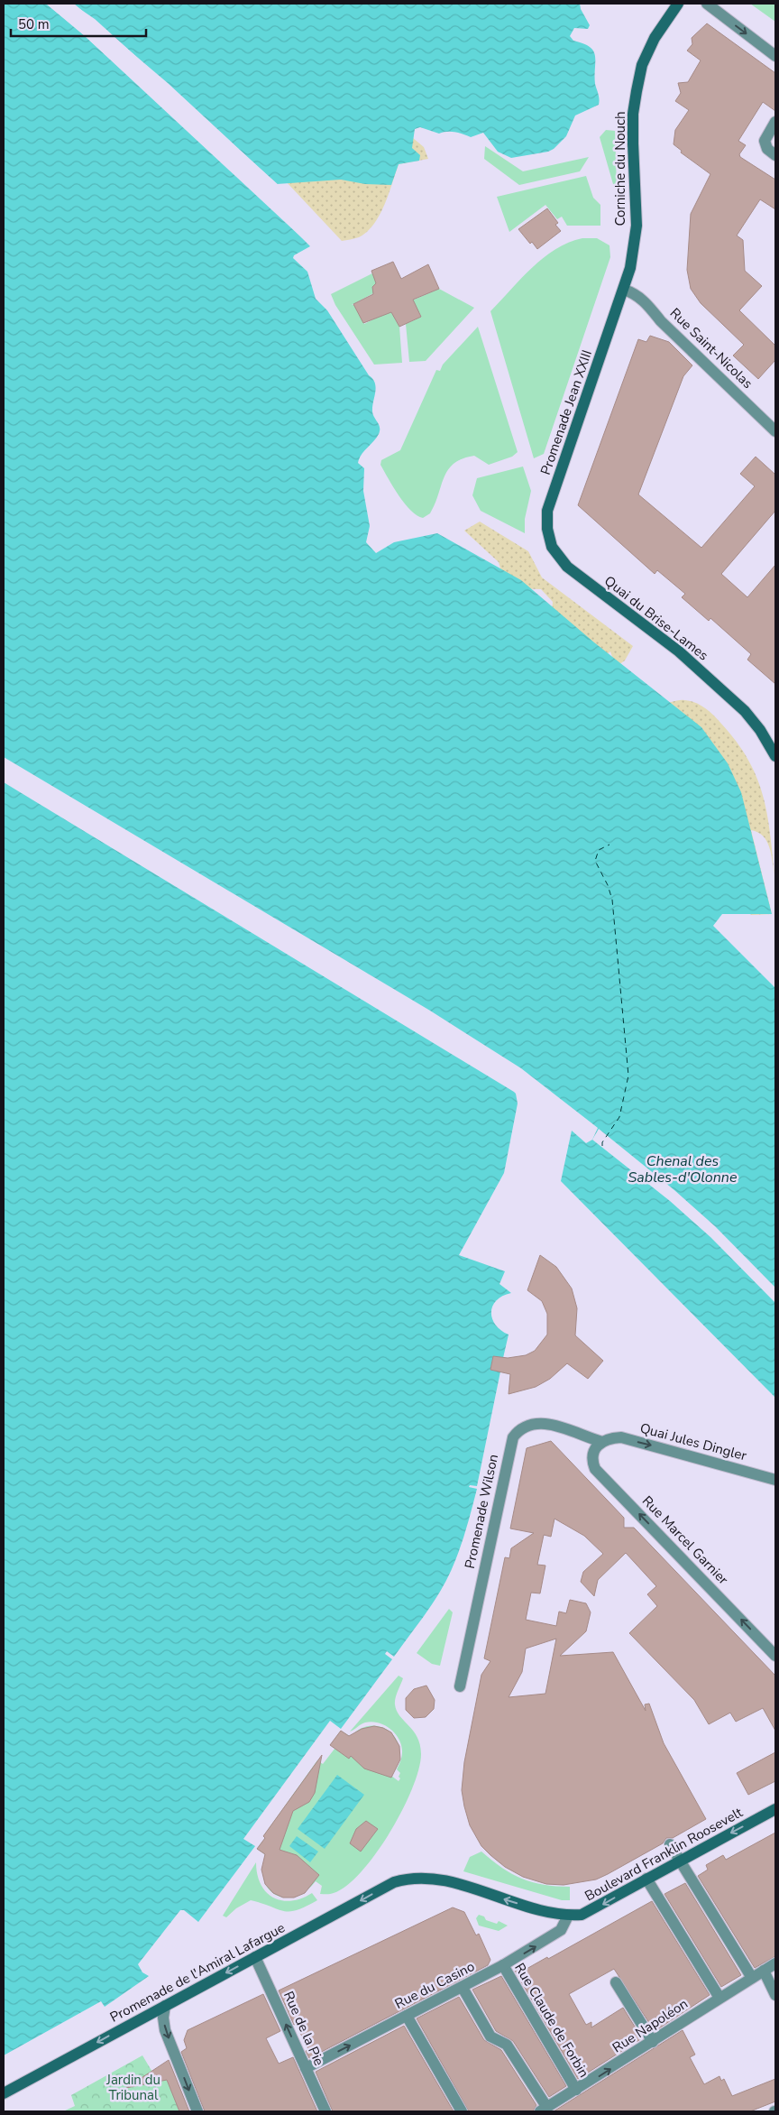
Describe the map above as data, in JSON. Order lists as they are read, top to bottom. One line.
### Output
{"streets":{"street":["Corniche du Nouch","Rue Saint-Nicolas","Promenade Jean XXIII","Quai du Brise-Lames","Quai Jules Dingler","Promenade Wilson","Rue Marcel Garnier","Boulevard Franklin Roosevelt","Promenade de l'Amiral Lafargue","Rue du Casino","Rue Claude de Forbin","Rue Napoléon","Rue de la Pie"]},"crossings":[["Corniche du Nouch","Rue Saint-Nicolas"],["Corniche du Nouch","Promenade Jean XXIII"],["Rue Saint-Nicolas","Promenade Jean XXIII"],["Promenade Jean XXIII","Quai du Brise-Lames"],["Quai Jules Dingler","Promenade Wilson"],["Quai Jules Dingler","Rue Marcel Garnier"],["Promenade Wilson","Rue Marcel Garnier"],["Boulevard Franklin Roosevelt","Promenade de l'Amiral Lafargue"],["Boulevard Franklin Roosevelt","Rue du Casino"],["Promenade de l'Amiral Lafargue","Rue de la Pie"],["Rue du Casino","Rue Claude de Forbin"],["Rue du Casino","Rue de la Pie"],["Rue Claude de Forbin","Rue Napoléon"]],"one_way":["Quai Jules Dingler","Rue Marcel Garnier","Boulevard Franklin Roosevelt","Promenade de l'Amiral Lafargue","Rue du Casino","Rue de la Pie"],"water":["Chenal des Sables-d'Olonne"],"parks":["Jardin du Tribunal"],"scale_bar":"50 m"}
